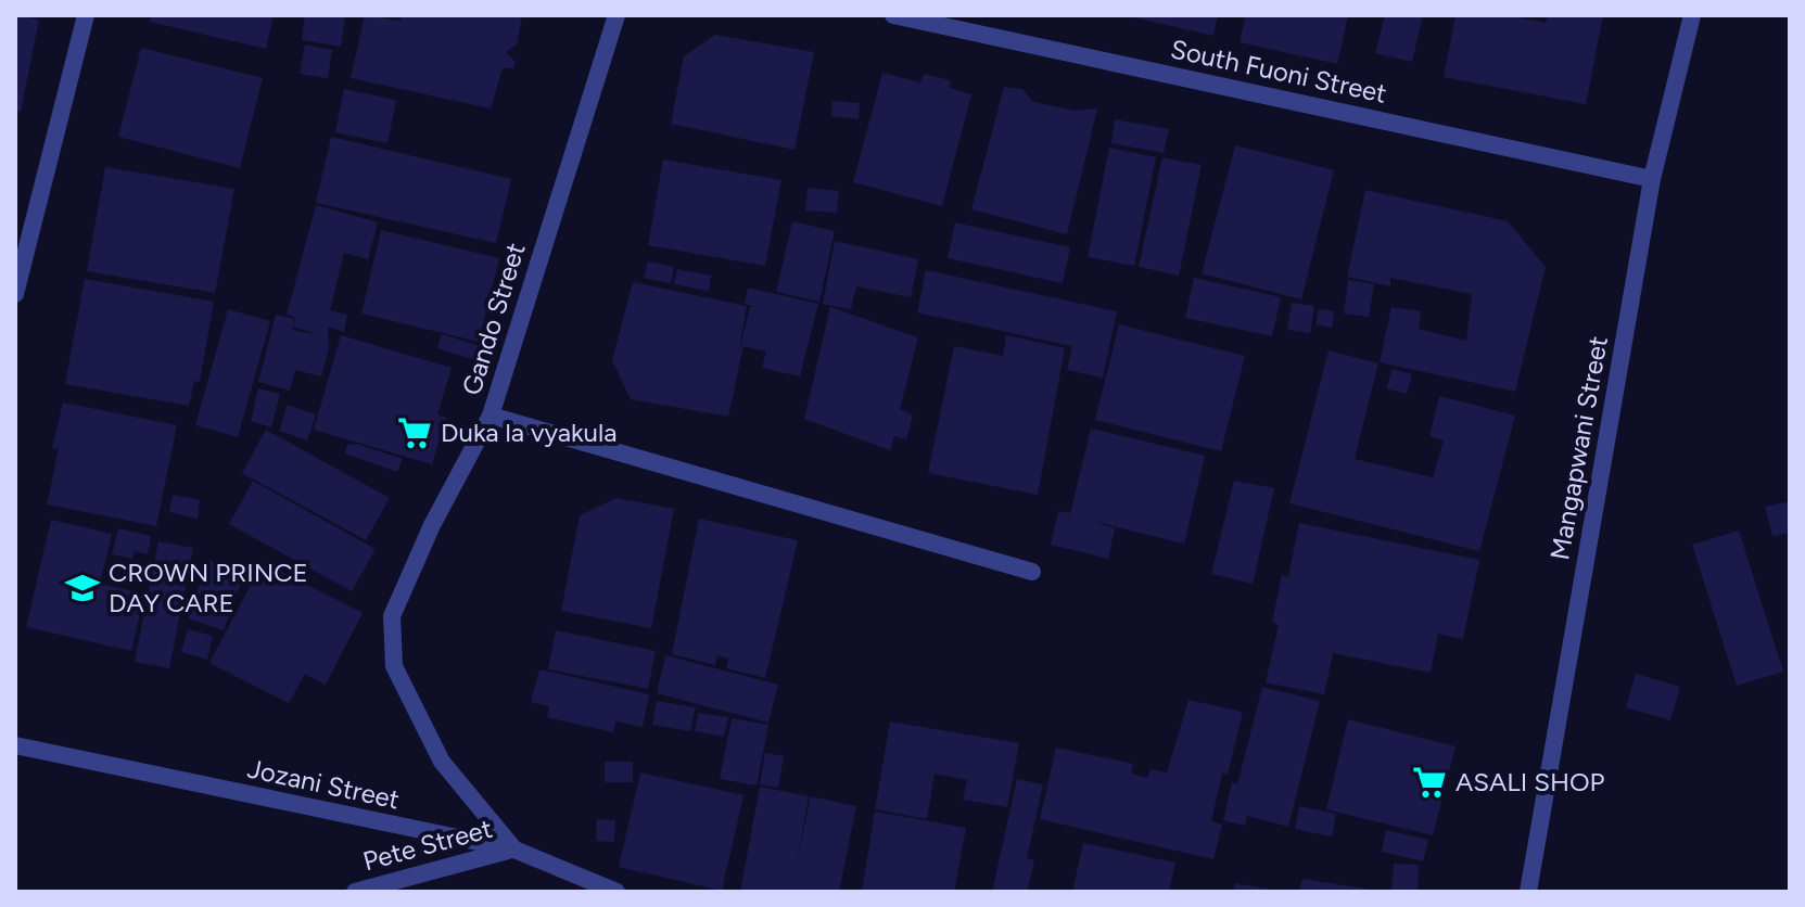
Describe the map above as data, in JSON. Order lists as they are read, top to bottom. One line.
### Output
{"streets":{"street":["South Fuoni Street","Gando Street","Mangapwani Street","Jozani Street","Pete Street"]},"crossings":[["South Fuoni Street","Mangapwani Street"],["Gando Street","Jozani Street"],["Gando Street","Pete Street"],["Jozani Street","Pete Street"]],"places":{"supermarket":["Duka la vyakula","ASALI SHOP"],"school or university":["CROWN PRINCE DAY CARE"]}}
